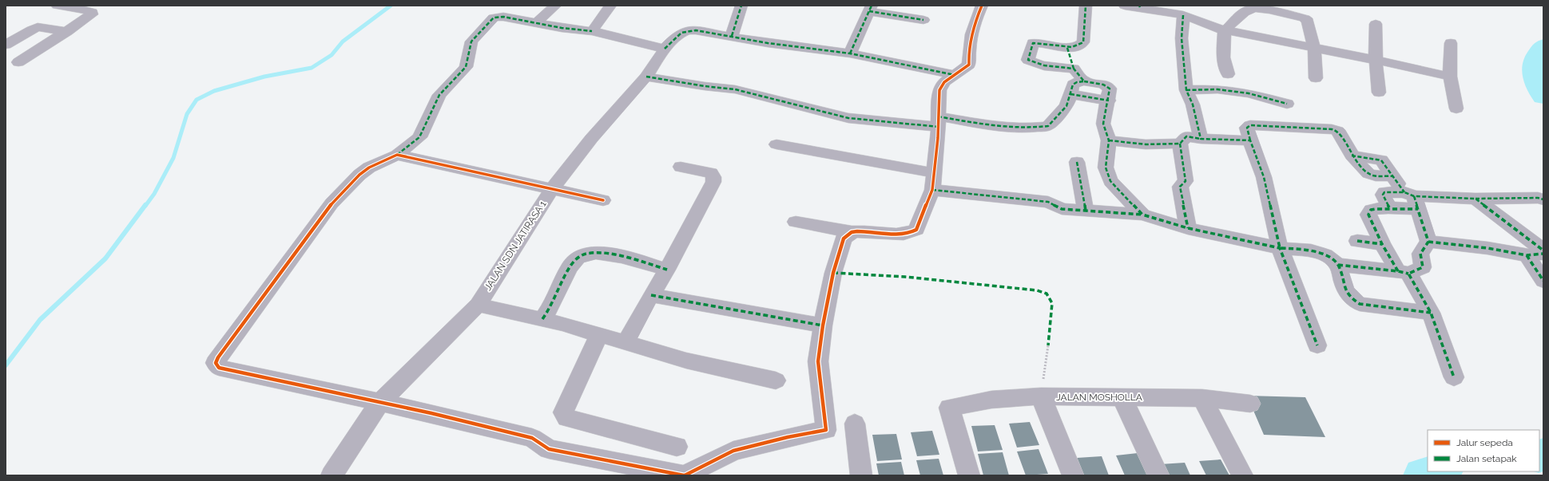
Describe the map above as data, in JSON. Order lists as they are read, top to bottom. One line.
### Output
{"streets":{"street":["JALAN SDN JATIRASA 1","JALAN MOSHOLLA"]},"legend":["Jalur sepeda","Jalan setapak"]}
